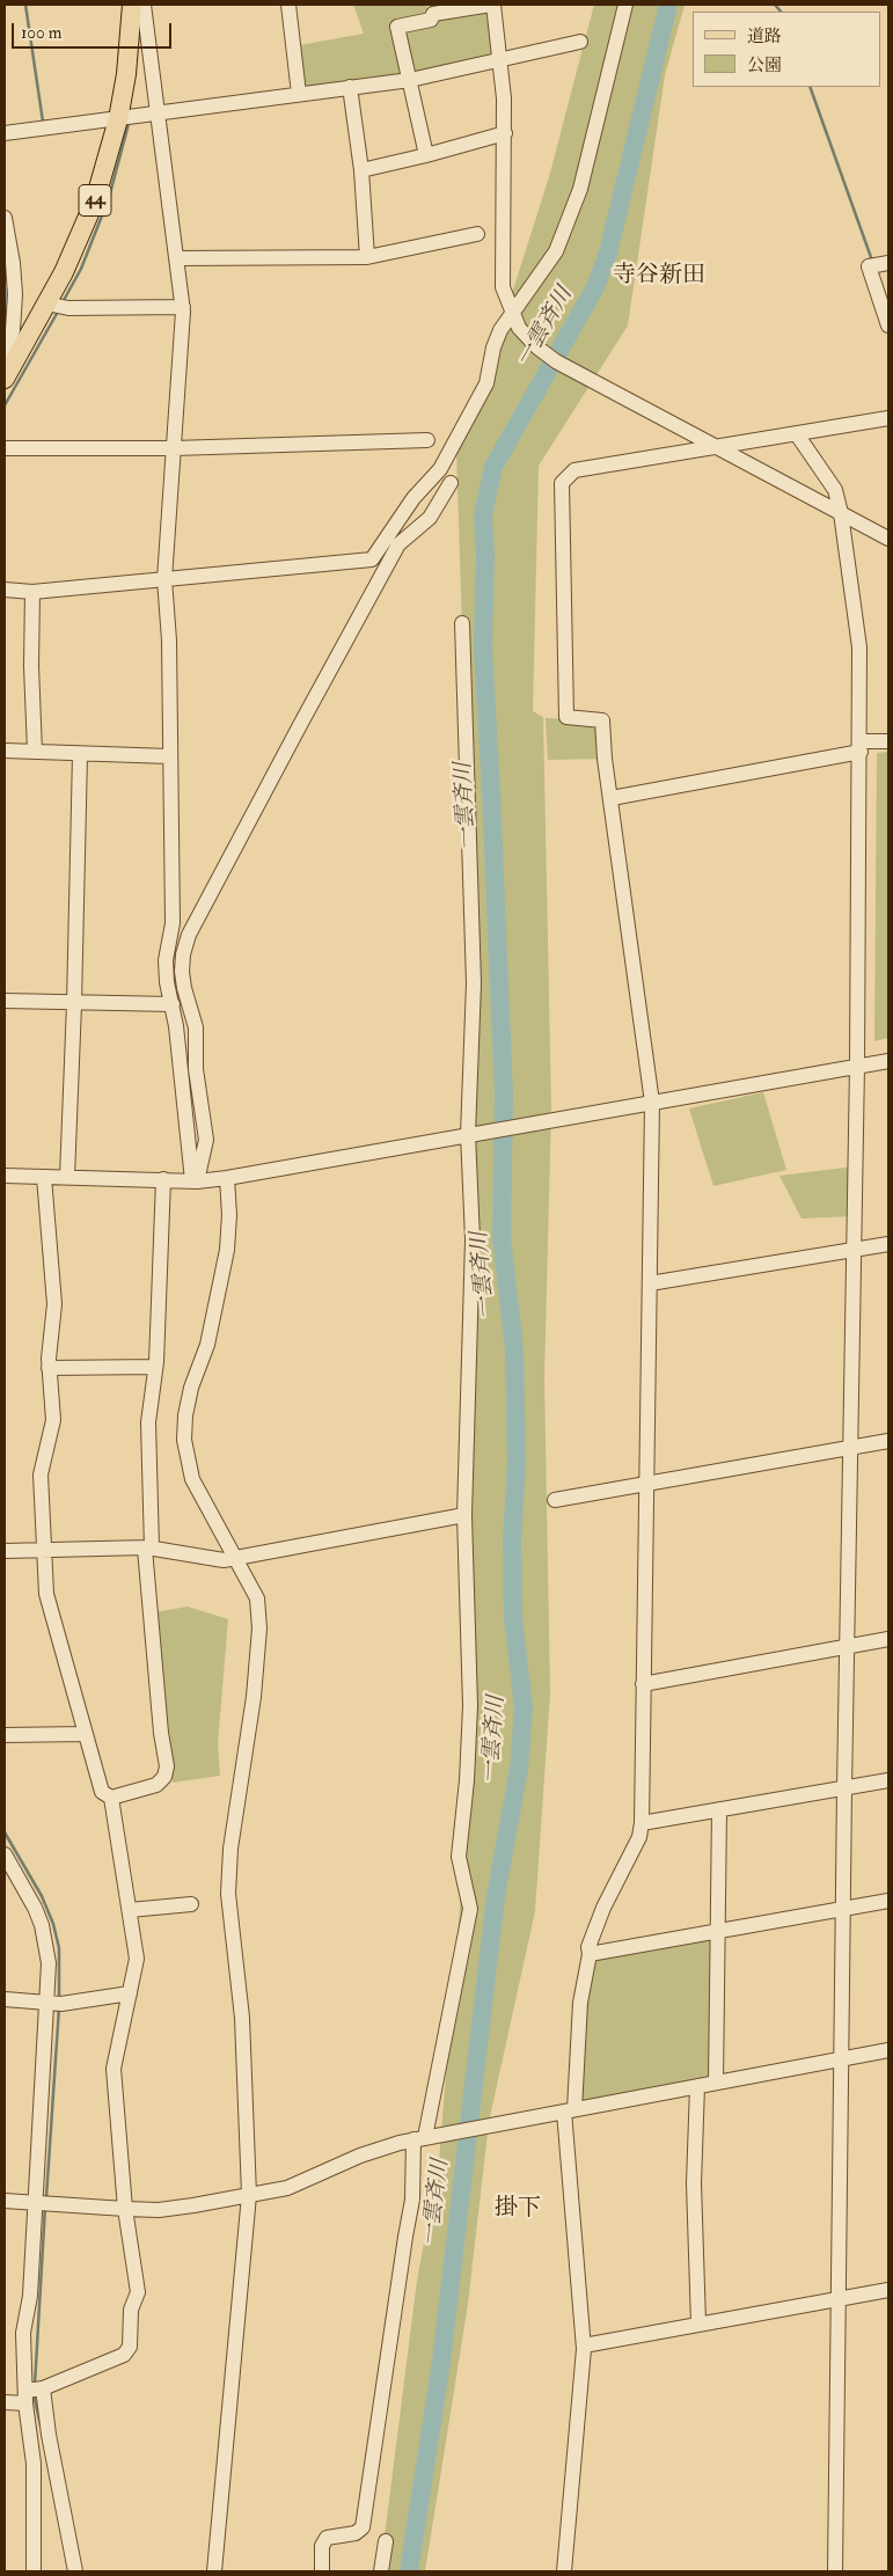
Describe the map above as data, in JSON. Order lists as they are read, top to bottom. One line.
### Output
{"streets":{"main road":["44"]},"districts":["寺谷新田","掛下"],"water":["一雲斉川"],"legend":["道路","公園"],"scale_bar":"100 m"}
